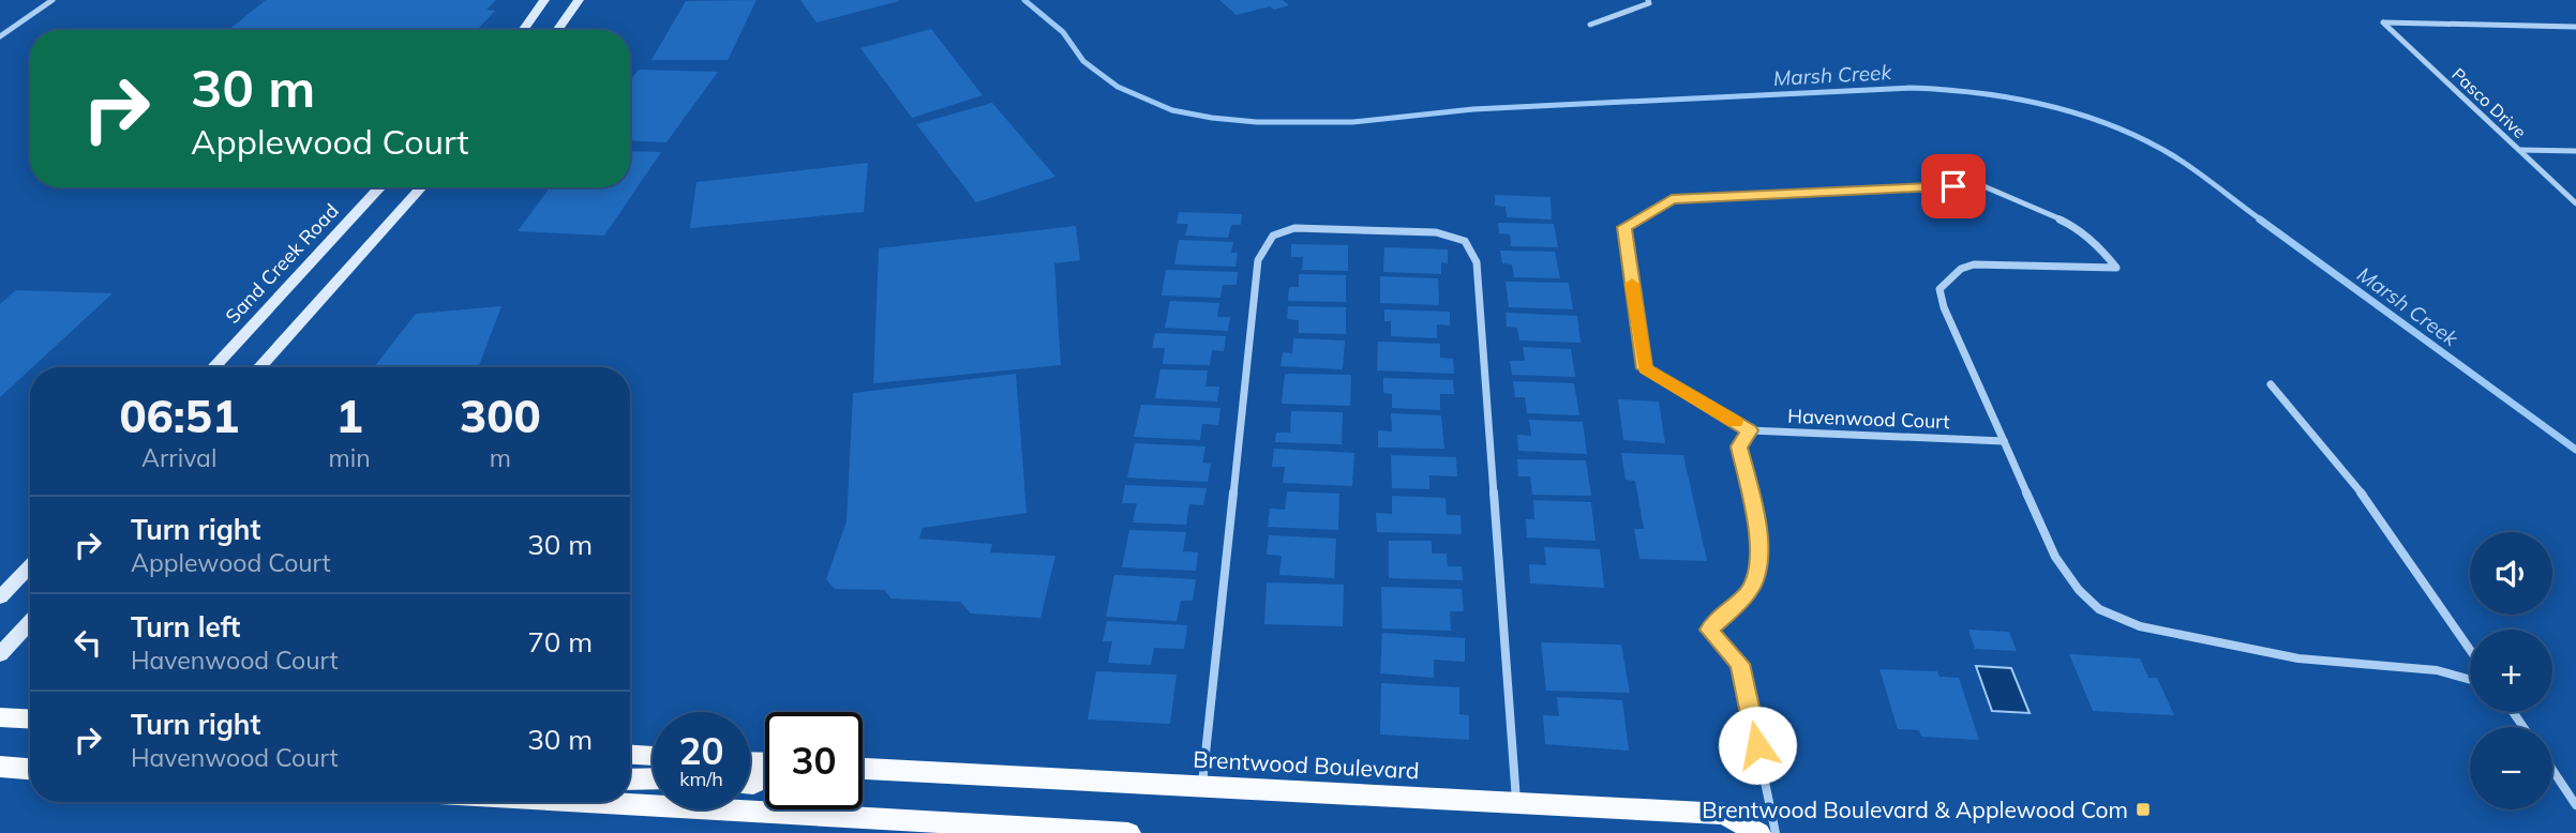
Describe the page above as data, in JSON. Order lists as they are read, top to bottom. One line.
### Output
{"streets":{"main road":["Sand Creek Road","Brentwood Boulevard"],"street":["Pasco Drive","Havenwood Court"]},"water":["Marsh Creek"],"places":{"transit":["Brentwood Boulevard & Applewood Com"]},"page":{"turn":["30 m","Applewood Court"],"eta":["06:51","Arrival","1","min","300","m"],"list":[{"name":"Turn right","note":"Applewood Court","value":"30 m"},{"name":"Turn left","note":"Havenwood Court","value":"70 m"},{"name":"Turn right","note":"Havenwood Court","value":"30 m"}],"map_buttons":["+","−"],"speed":"20 km/h","limit":"30"}}
